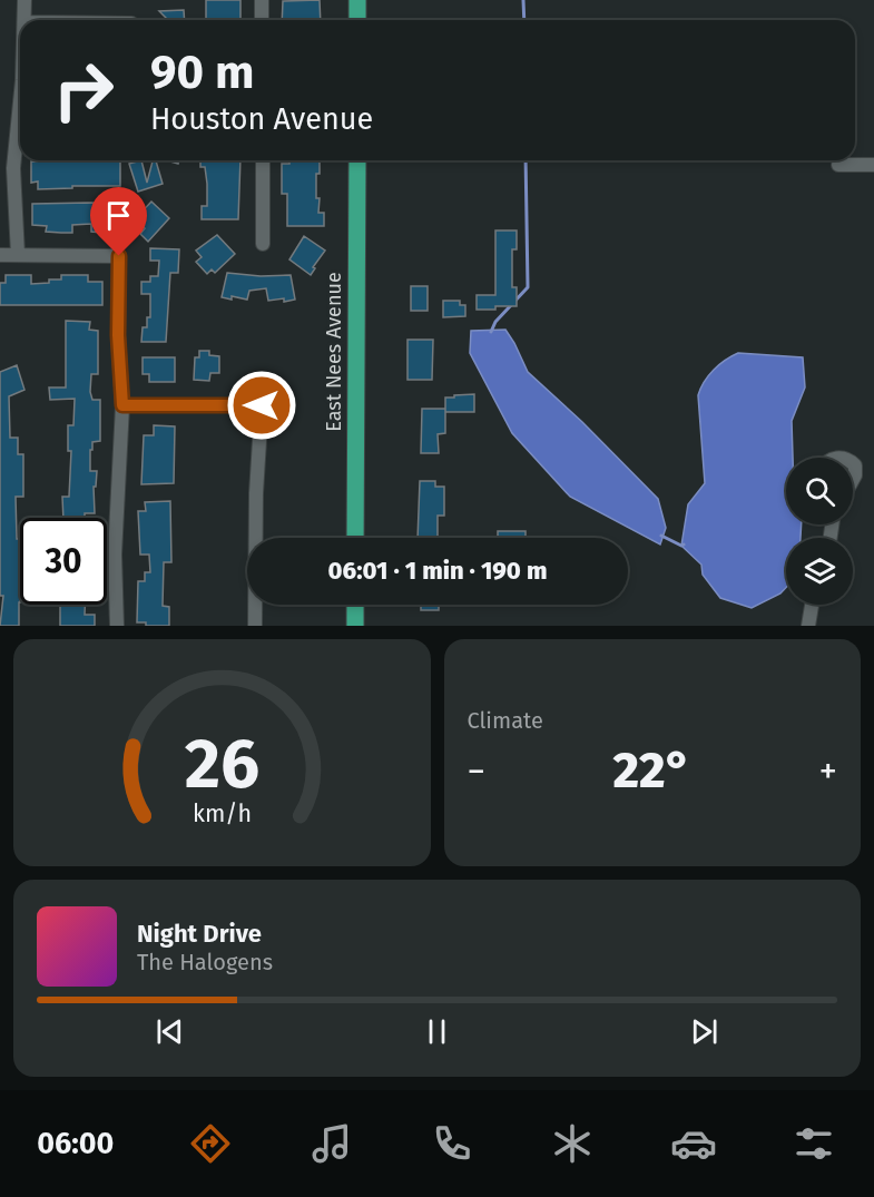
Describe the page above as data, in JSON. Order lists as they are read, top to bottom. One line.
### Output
{"streets":{"main road":["East Nees Avenue"]},"page":{"turn":["90 m","Houston Avenue"],"limit":"30","trip":"06:01 · 1 min · 190 m","tile":"Climate","heat":["−","22°","+"],"song":["Night Drive","The Halogens"],"tabs":"06:00","gauge":["26","km/h"]}}
